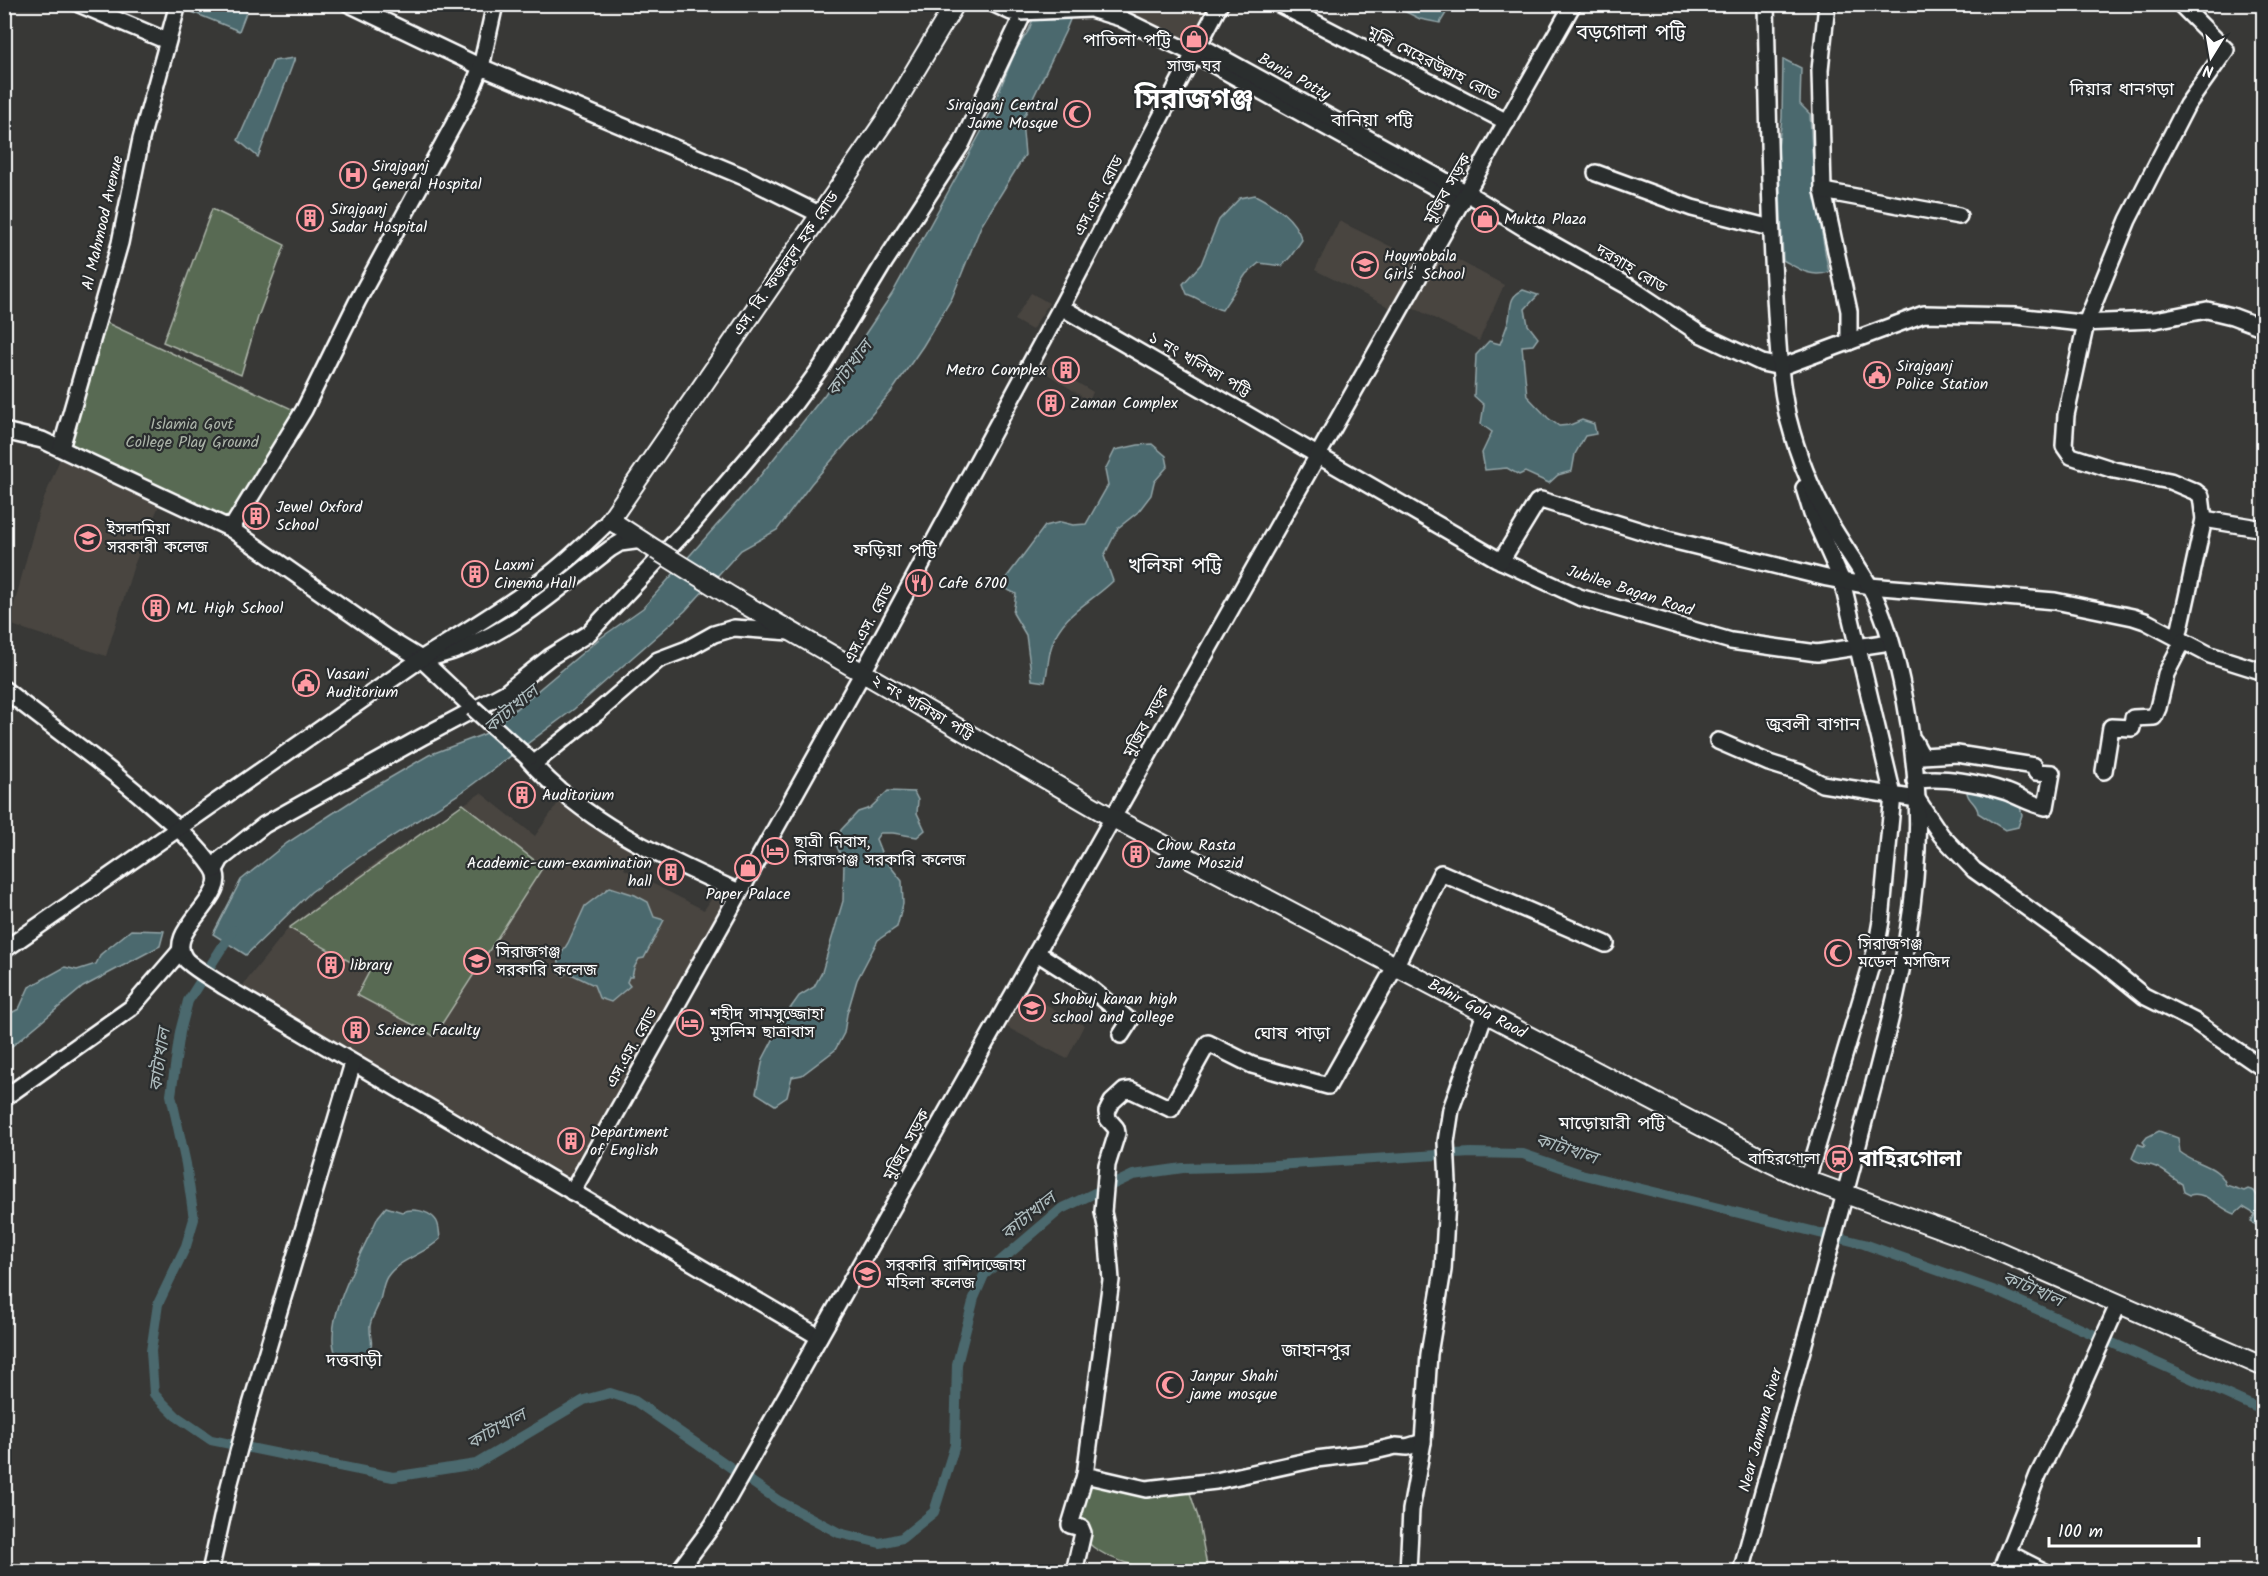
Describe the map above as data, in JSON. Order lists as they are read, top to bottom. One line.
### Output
{"streets":{"main road":["এস. বি. ফজলুল হক রোড","২ নং খলিফা পট্টি","Bahir Gola Raod"],"street":["মুন্সি মেহেরউল্লাহ রোড","Bania Potty","মুজিব সড়ক","এস.এস. রোড","Al Mahmood Avenue","দরগাহ রোড","১ নং খলিফা পট্টি","Jubilee Bagan Road","Near Jamuna River"]},"crossings":[["মুন্সি মেহেরউল্লাহ রোড","মুজিব সড়ক"],["Bania Potty","মুজিব সড়ক"],["Bania Potty","এস.এস. রোড"],["Bania Potty","দরগাহ রোড"],["মুজিব সড়ক","দরগাহ রোড"],["মুজিব সড়ক","১ নং খলিফা পট্টি"],["মুজিব সড়ক","Jubilee Bagan Road"],["মুজিব সড়ক","২ নং খলিফা পট্টি"],["মুজিব সড়ক","Bahir Gola Raod"],["এস.এস. রোড","১ নং খলিফা পট্টি"],["এস.এস. রোড","২ নং খলিফা পট্টি"],["এস. বি. ফজলুল হক রোড","২ নং খলিফা পট্টি"],["১ নং খলিফা পট্টি","Jubilee Bagan Road"],["Jubilee Bagan Road","Near Jamuna River"],["২ নং খলিফা পট্টি","Bahir Gola Raod"],["Bahir Gola Raod","Near Jamuna River"]],"districts":["বড়গোলা পট্টি","পাতিলা পট্টি","দিয়ার ধানগড়া","সিরাজগঞ্জ","বানিয়া পট্টি","ফড়িয়া পট্টি","খলিফা পট্টি","জুবলী বাগান","ঘোষ পাড়া","মাড়োয়ারী পট্টি","বাহিরগোলা","জাহানপুর","দত্তবাড়ী"],"water":["কাটাখাল"],"parks":["Islamia Govt College Play Ground"],"places":{"shop":["সাজ ঘর","Mukta Plaza","Paper Palace"],"mosque":["Sirajganj Central Jame Mosque","সিরাজগঞ্জ মডেল মসজিদ","Janpur Shahi jame mosque"],"hospital":["Sirajganj General Hospital"],"building":["Sirajganj Sadar Hospital","Metro Complex","Zaman Complex","Jewel Oxford School","Laxmi Cinema Hall","ML High School","Auditorium","Chow Rasta Jame Moszid","Academic-cum-examination hall","library","Science Faculty","Department of English"],"school or university":["Hoymobala Girls' School","ইসলামিয়া সরকারী কলেজ","সিরাজগঞ্জ সরকারি কলেজ","Shobuj kanan high school and college","সরকারি রাশিদাজ্জোহা মহিলা কলেজ"],"public building":["Sirajganj Police Station","Vasani Auditorium"],"restaurant":["Cafe 6700"],"hotel":["ছাত্রী নিবাস, সিরাজগঞ্জ সরকারি কলেজ","শহীদ সামসুজ্জোহা মুসলিম ছাত্রাবাস"],"station":["বাহিরগোলা"]},"scale_bar":"100 m","north":"bottom"}
